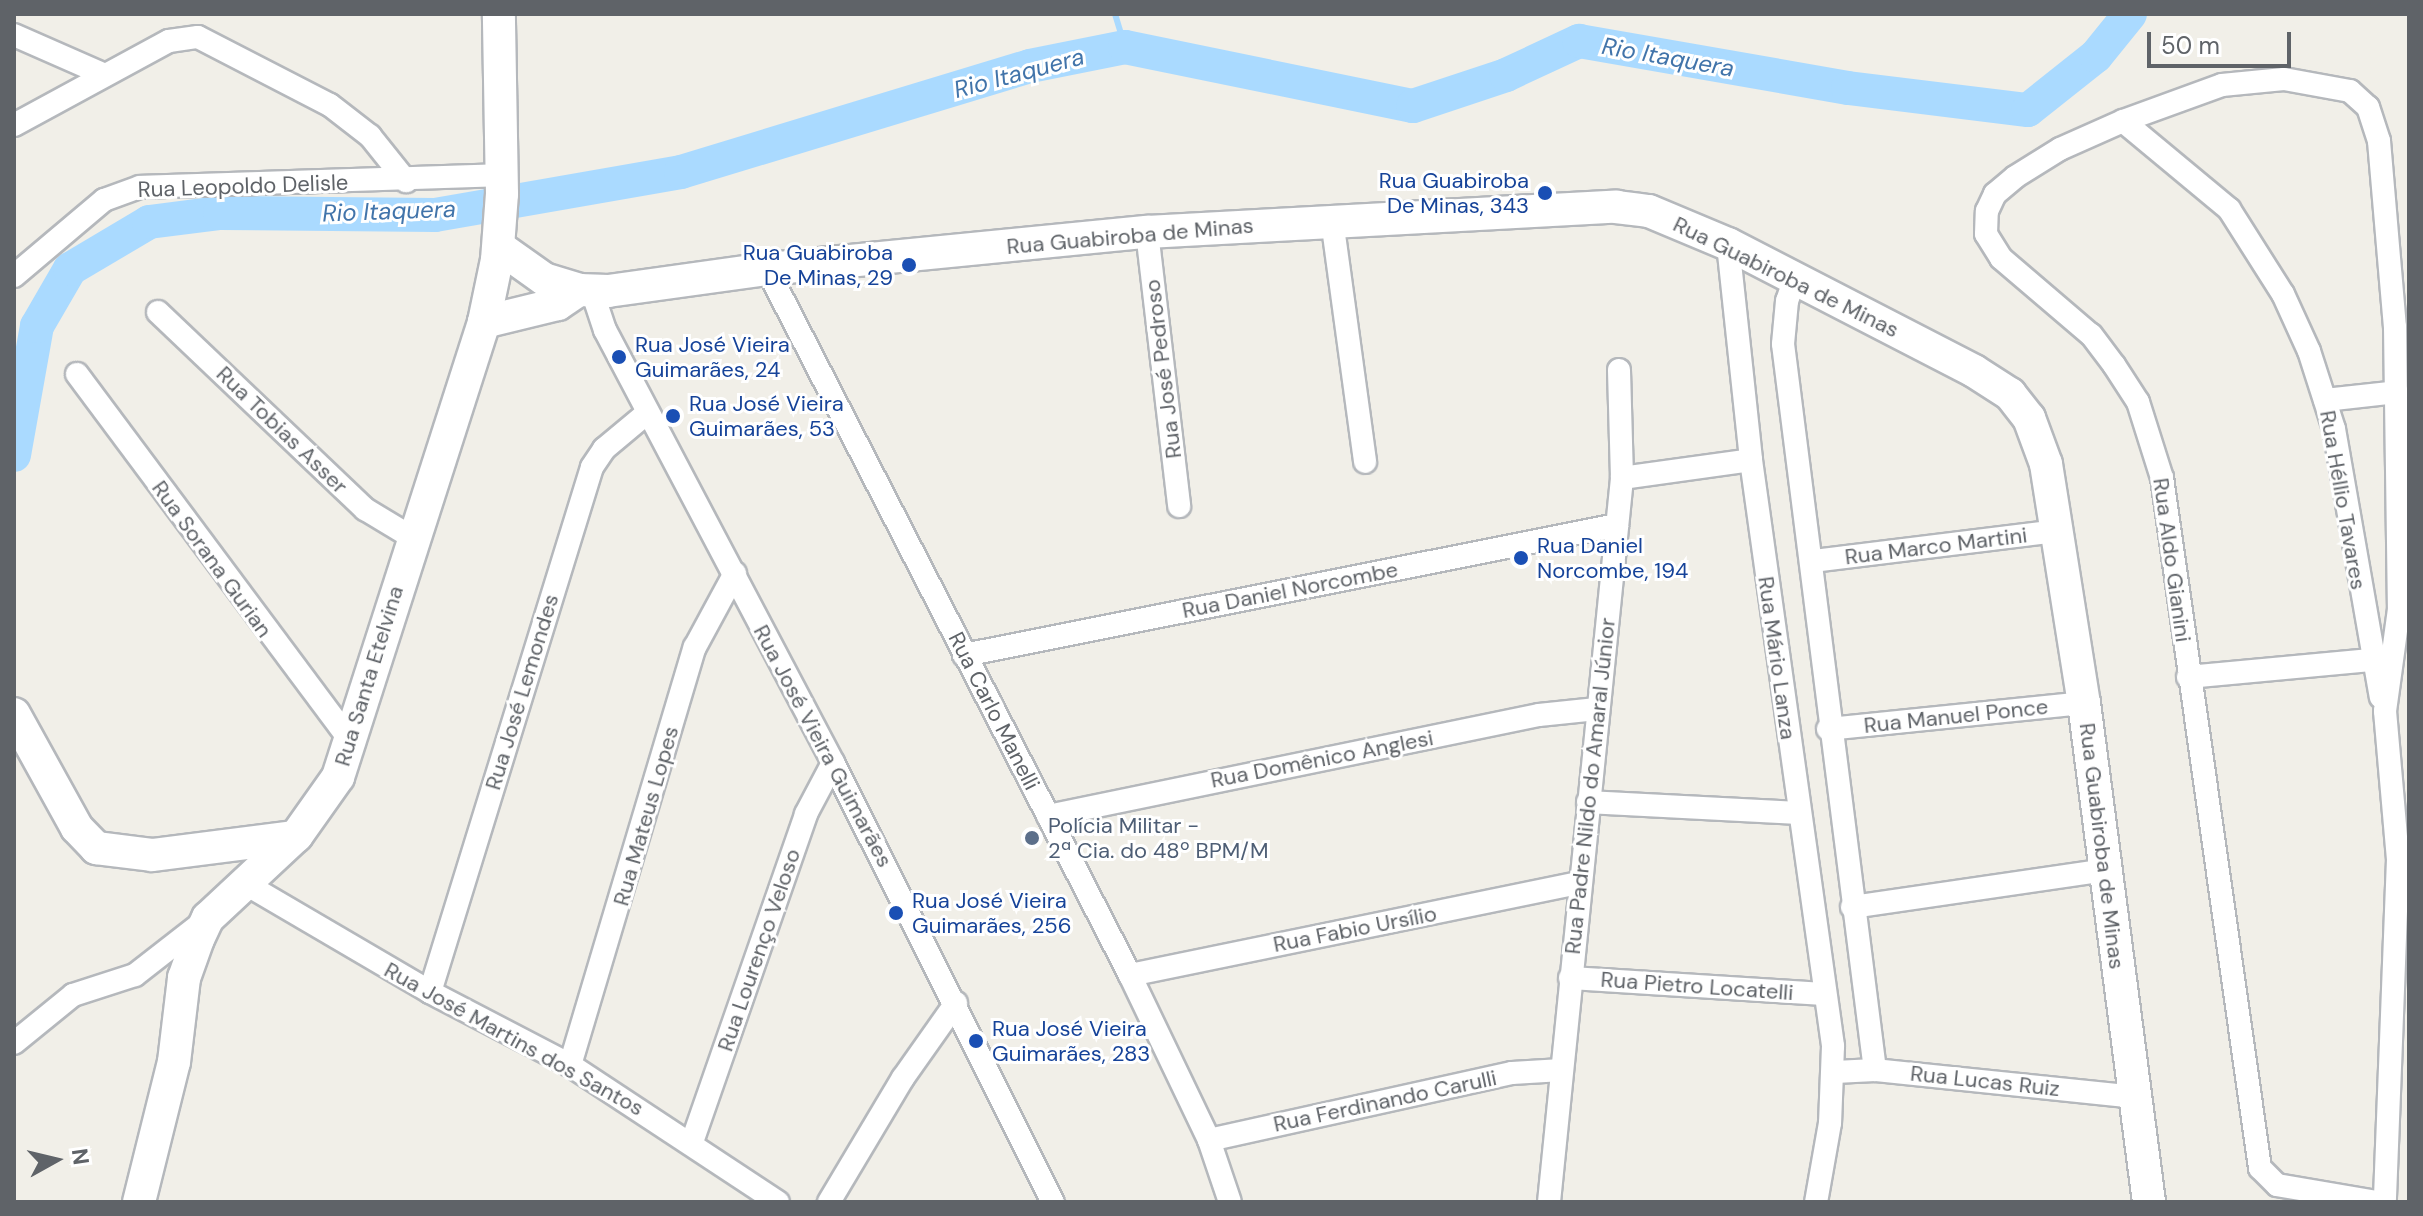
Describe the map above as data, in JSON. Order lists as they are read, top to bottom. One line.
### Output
{"streets":{"street":["Rua Leopoldo Delisle","Rua Guabiroba de Minas","Rua José Pedroso","Rua Tobias Asser","Rua Héllio Tavares","Rua Marco Martini","Rua Sorana Gurian","Rua Aldo Gianini","Rua Daniel Norcombe","Rua Mário Lanza","Rua Santa Etelvina","Rua José Lemondes","Rua Carlo Manelli","Rua Manuel Ponce","Rua José Vieira Guimarães","Rua Domênico Anglesi","Rua Padre Nildo do Amaral Júnior","Rua Mateus Lopes","Rua Fabio Ursílio","Rua Lourenço Veloso","Rua Pietro Locatelli","Rua José Martins dos Santos","Rua Lucas Ruiz","Rua Ferdinando Carulli"]},"crossings":[["Rua Leopoldo Delisle","Rua Santa Etelvina"],["Rua Guabiroba de Minas","Rua José Pedroso"],["Rua Guabiroba de Minas","Rua Marco Martini"],["Rua Guabiroba de Minas","Rua Mário Lanza"],["Rua Guabiroba de Minas","Rua Santa Etelvina"],["Rua Guabiroba de Minas","Rua Carlo Manelli"],["Rua Guabiroba de Minas","Rua Manuel Ponce"],["Rua Guabiroba de Minas","Rua José Vieira Guimarães"],["Rua Guabiroba de Minas","Rua Lucas Ruiz"],["Rua Tobias Asser","Rua Santa Etelvina"],["Rua Héllio Tavares","Rua Aldo Gianini"],["Rua Marco Martini","Rua Mário Lanza"],["Rua Sorana Gurian","Rua Santa Etelvina"],["Rua Daniel Norcombe","Rua Carlo Manelli"],["Rua Daniel Norcombe","Rua Padre Nildo do Amaral Júnior"],["Rua Mário Lanza","Rua Manuel Ponce"],["Rua Mário Lanza","Rua Pietro Locatelli"],["Rua Mário Lanza","Rua Lucas Ruiz"],["Rua Santa Etelvina","Rua José Martins dos Santos"],["Rua José Lemondes","Rua José Vieira Guimarães"],["Rua José Lemondes","Rua José Martins dos Santos"],["Rua Carlo Manelli","Rua Domênico Anglesi"],["Rua Carlo Manelli","Rua Fabio Ursílio"],["Rua Carlo Manelli","Rua Ferdinando Carulli"],["Rua José Vieira Guimarães","Rua Mateus Lopes"],["Rua José Vieira Guimarães","Rua Lourenço Veloso"],["Rua Domênico Anglesi","Rua Padre Nildo do Amaral Júnior"],["Rua Padre Nildo do Amaral Júnior","Rua Fabio Ursílio"],["Rua Padre Nildo do Amaral Júnior","Rua Pietro Locatelli"],["Rua Padre Nildo do Amaral Júnior","Rua Ferdinando Carulli"],["Rua Mateus Lopes","Rua José Martins dos Santos"],["Rua Lourenço Veloso","Rua José Martins dos Santos"]],"water":["Rio Itaquera"],"places":["Rua Guabiroba De Minas, 343","Rua Guabiroba De Minas, 29","Rua José Vieira Guimarães, 24","Rua José Vieira Guimarães, 53","Rua Daniel Norcombe, 194","Polícia Militar - 2ª Cia. do 48º BPM/M","Rua José Vieira Guimarães, 256","Rua José Vieira Guimarães, 283"],"scale_bar":"50 m","north":"right"}
